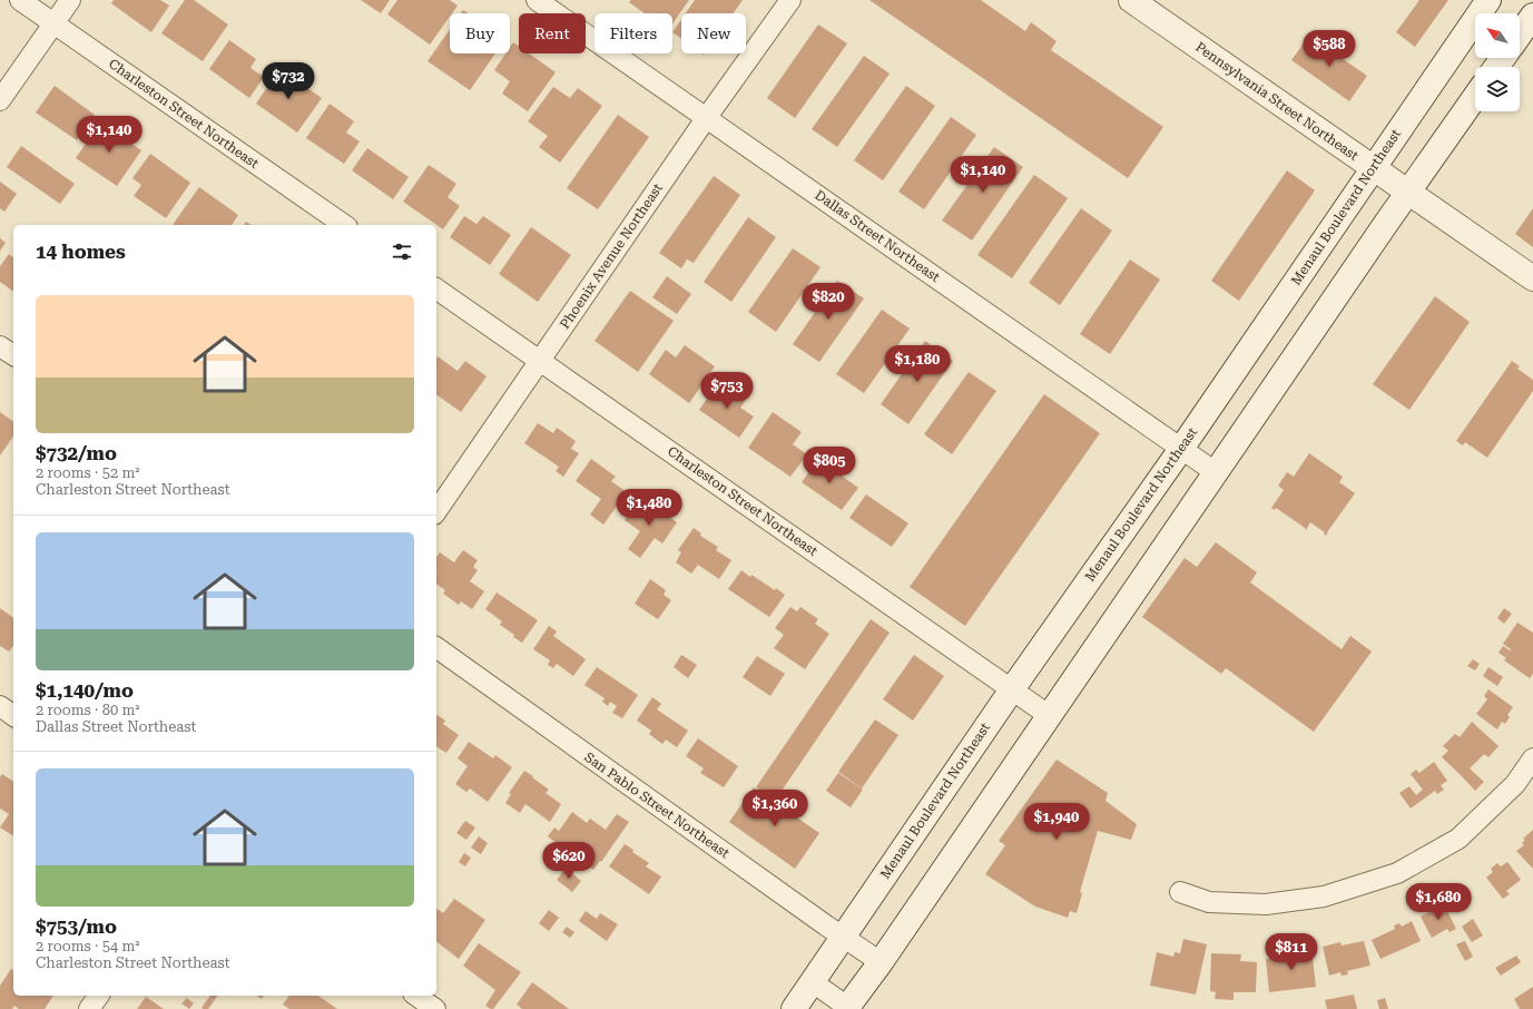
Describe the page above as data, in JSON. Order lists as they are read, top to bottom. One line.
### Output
{"streets":{"main road":["Pennsylvania Street Northeast","Menaul Boulevard Northeast"],"street":["Charleston Street Northeast","Dallas Street Northeast","Phoenix Avenue Northeast","San Pablo Street Northeast"]},"crossings":[["Pennsylvania Street Northeast","Menaul Boulevard Northeast"],["Charleston Street Northeast","Menaul Boulevard Northeast"],["Charleston Street Northeast","Phoenix Avenue Northeast"],["Menaul Boulevard Northeast","Dallas Street Northeast"],["Menaul Boulevard Northeast","San Pablo Street Northeast"],["Dallas Street Northeast","Phoenix Avenue Northeast"]],"north":"top left","page":{"chip":["Buy","Rent","Filters","New"],"price":["$588","$732","$1,140","$1,140","$820","$1,180","$753","$805","$1,480","$1,360","$1,940","$620","$1,680","$811"],"heading":"14 homes","list":[{"name":"$732/mo","note":"2 rooms · 52 m² · Charleston Street Northeast"},{"name":"$1,140/mo","note":"2 rooms · 80 m² · Dallas Street Northeast"},{"name":"$753/mo","note":"2 rooms · 54 m² · Charleston Street Northeast"}]}}
